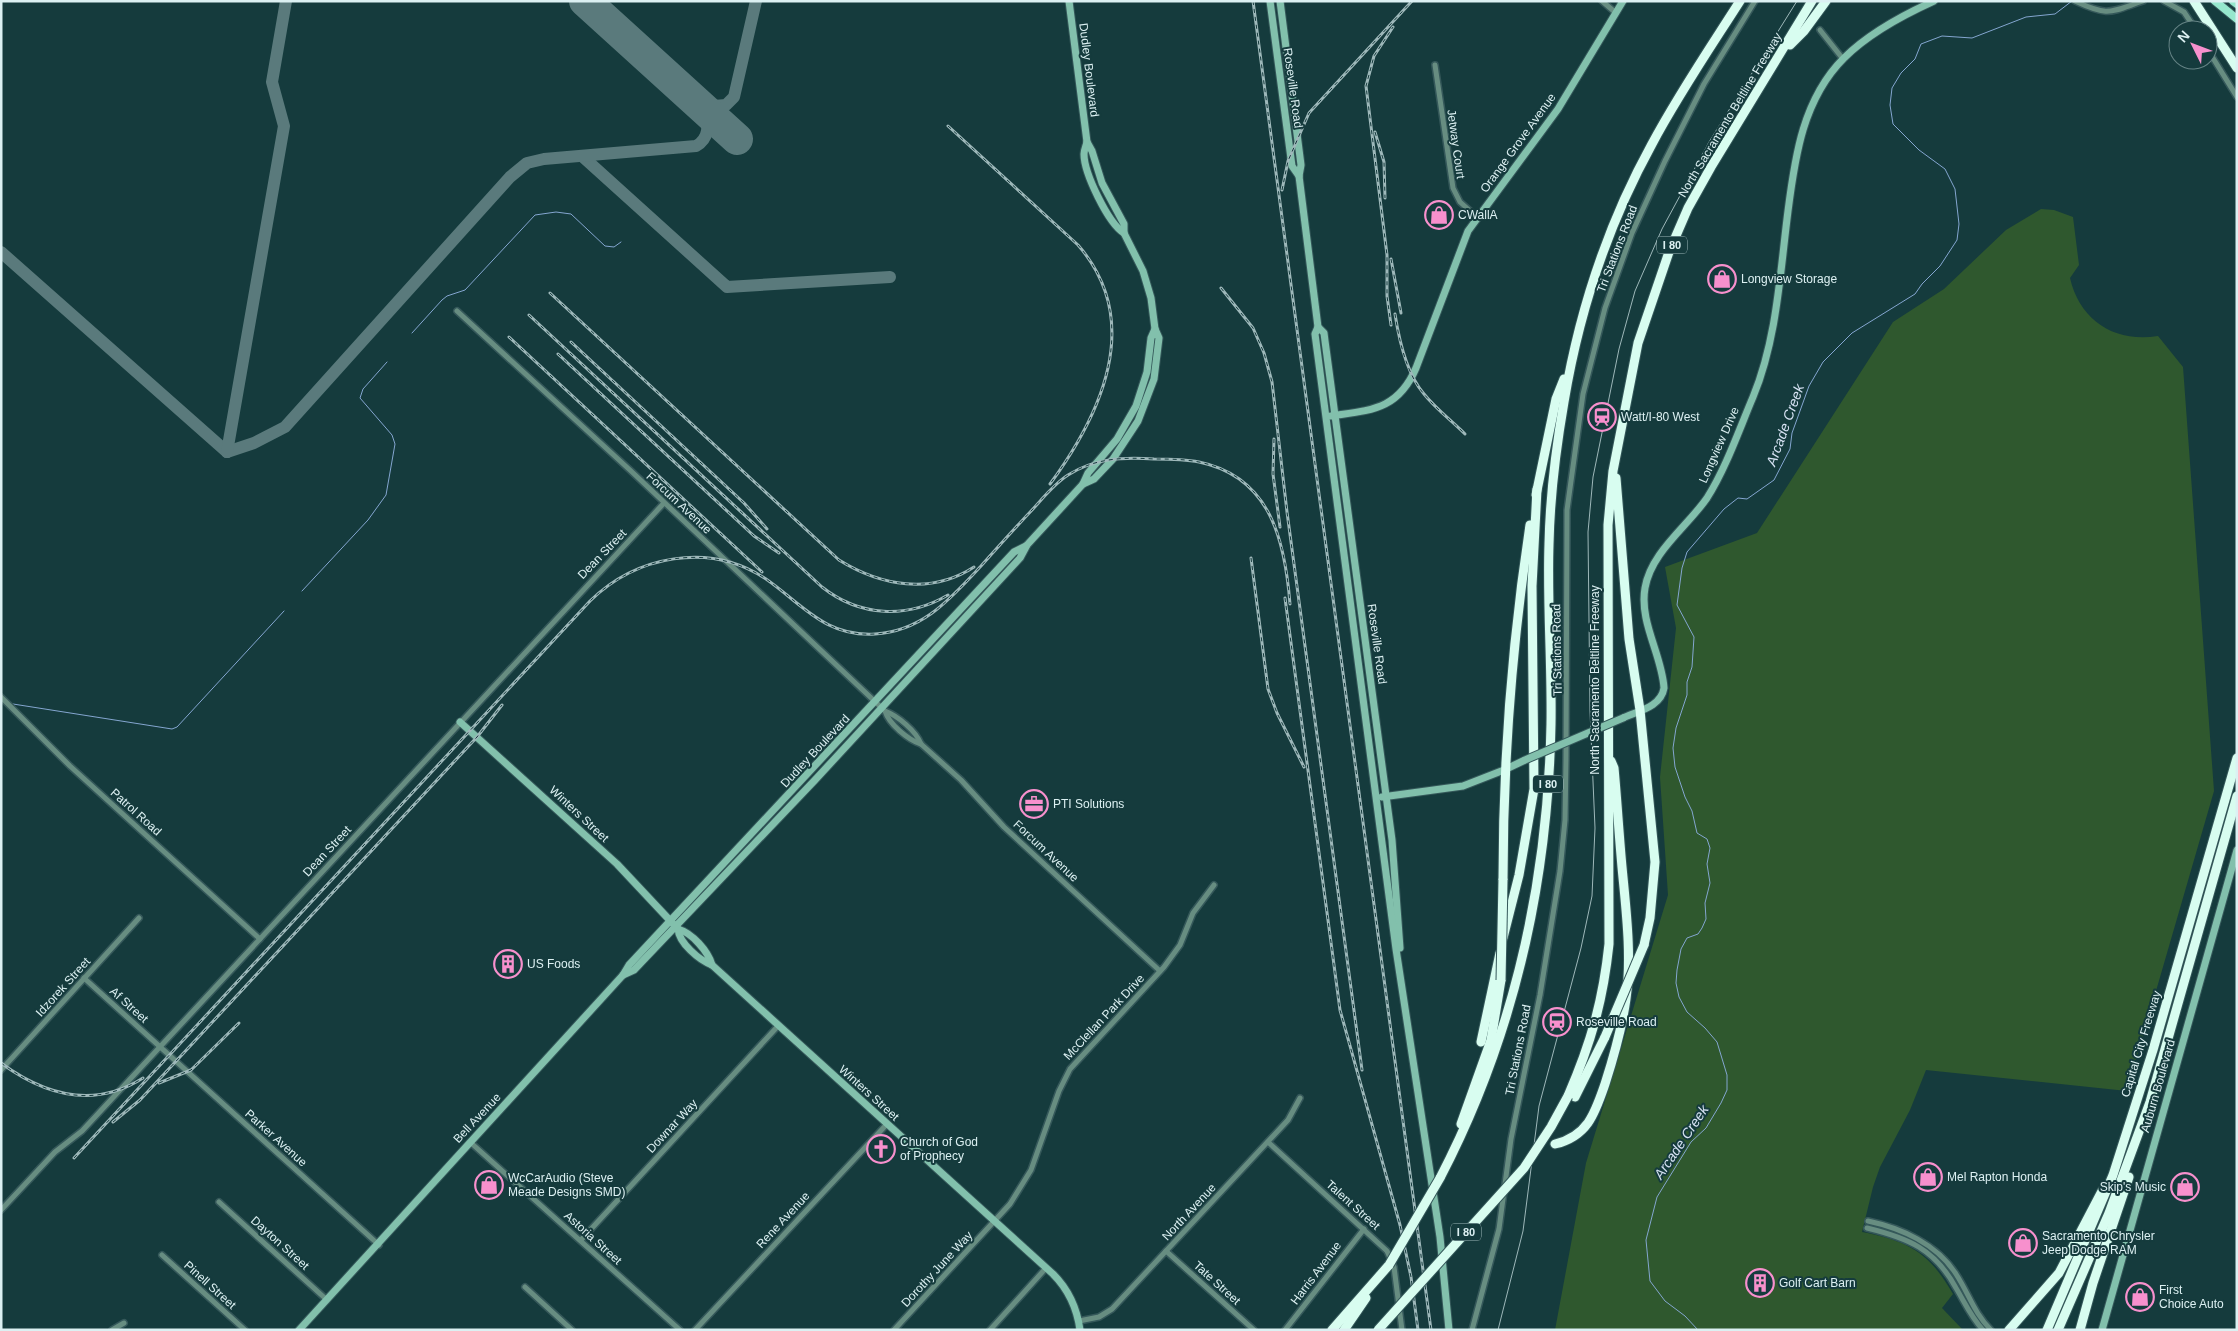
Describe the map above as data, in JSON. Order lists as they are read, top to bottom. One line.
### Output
{"streets":{"highway":["North Sacramento Beltline Freeway","I 80","Capital City Freeway"],"main road":["Dudley Boulevard","Roseville Road","Orange Grove Avenue","Longview Drive","Winters Street","Auburn Boulevard","Bell Avenue"],"street":["Jetway Court","Tri Stations Road","Forcum Avenue","Dean Street","Patrol Road","Idzorek Street","Af Street","McClellan Park Drive","Downar Way","Parker Avenue","Talent Street","North Avenue","Rene Avenue","Astoria Street","Dayton Street","Dorothy June Way","Harris Avenue","Tate Street","Pinell Street"]},"crossings":[["Dudley Boulevard","Forcum Avenue"],["Dudley Boulevard","Winters Street"],["Dudley Boulevard","Bell Avenue"],["Roseville Road","Orange Grove Avenue"],["Roseville Road","Longview Drive"],["North Sacramento Beltline Freeway","I 80"],["Orange Grove Avenue","Jetway Court"],["Forcum Avenue","Dean Street"],["Forcum Avenue","McClellan Park Drive"],["Dean Street","Patrol Road"],["Dean Street","Winters Street"],["Dean Street","Af Street"],["Dean Street","Parker Avenue"],["Winters Street","McClellan Park Drive"],["Winters Street","Downar Way"],["Winters Street","North Avenue"],["Winters Street","Rene Avenue"],["Winters Street","Dorothy June Way"],["Idzorek Street","Af Street"],["Af Street","Parker Avenue"],["McClellan Park Drive","Dorothy June Way"],["Bell Avenue","Parker Avenue"],["Bell Avenue","Astoria Street"],["Bell Avenue","Dayton Street"],["Downar Way","Astoria Street"],["Talent Street","North Avenue"],["Talent Street","Harris Avenue"],["North Avenue","Tate Street"]],"water":["Arcade Creek"],"places":{"shop":["CWallA","Longview Storage","Mel Rapton Honda","WcCarAudio (Steve Meade Designs SMD)","Skip's Music","Sacramento Chrysler Jeep Dodge RAM","First Choice Auto"],"station":["Watt/I-80 West","Roseville Road"],"office":["PTI Solutions"],"building":["US Foods","Golf Cart Barn"],"church":["Church of God of Prophecy"]},"north":"top left"}
